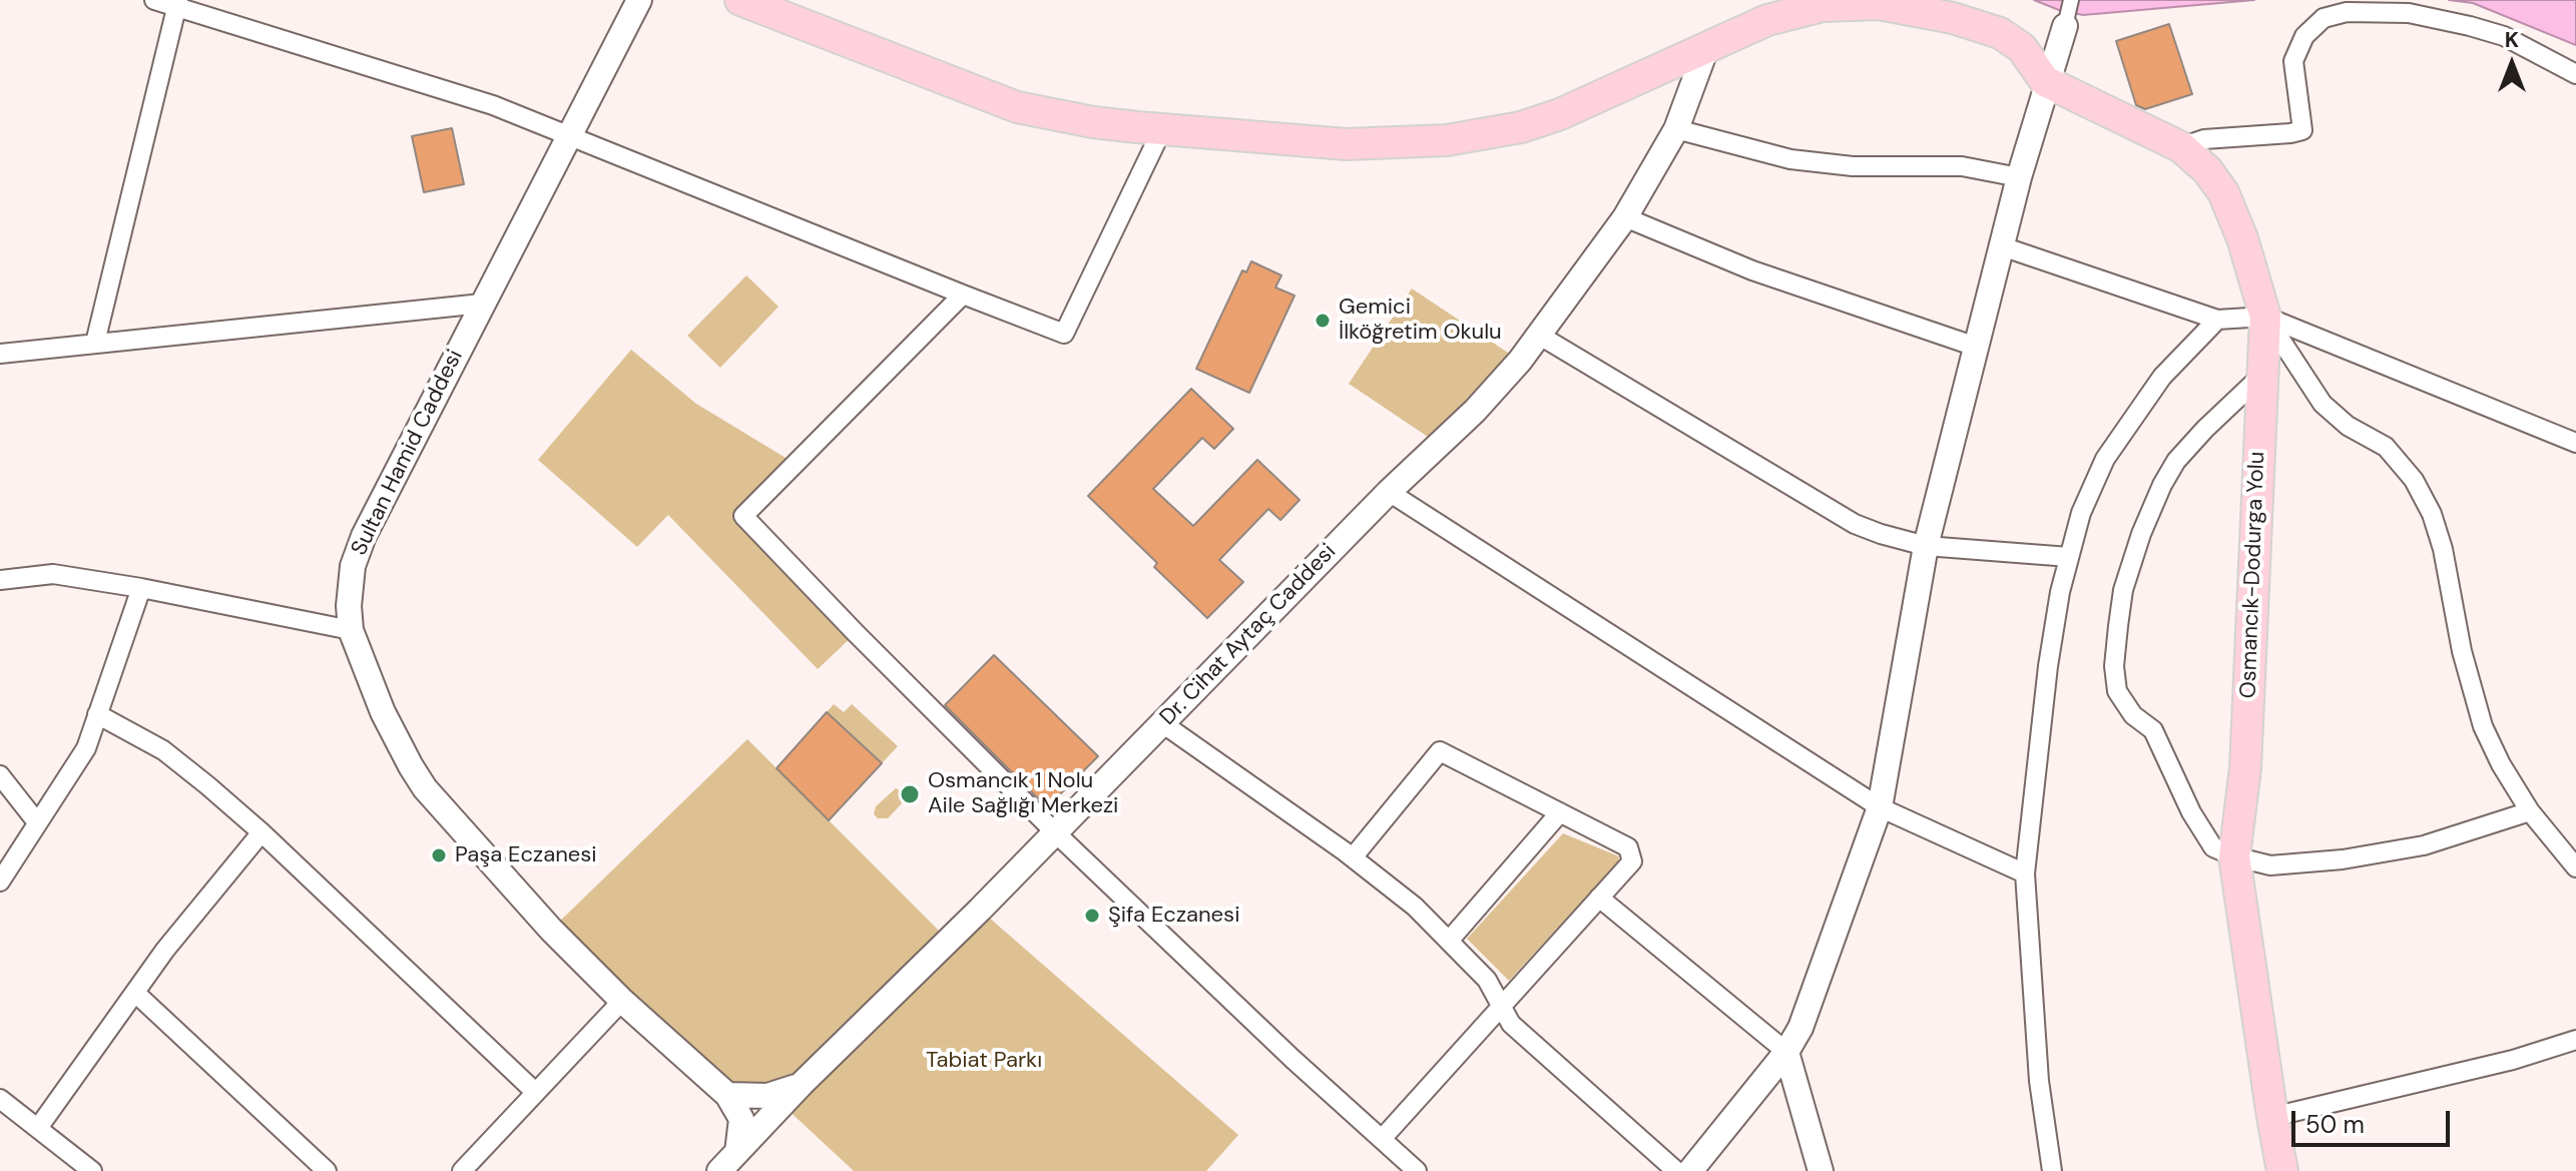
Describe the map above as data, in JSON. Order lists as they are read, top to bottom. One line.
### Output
{"streets":{"main road":["Osmancık-Dodurga Yolu"],"street":["Sultan Hamid Caddesi","Dr. Cihat Aytaç Caddesi"]},"crossings":[["Sultan Hamid Caddesi","Dr. Cihat Aytaç Caddesi"]],"parks":["Tabiat Parkı"],"places":["Gemici İlköğretim Okulu","Osmancık 1 Nolu Aile Sağlığı Merkezi","Paşa Eczanesi","Şifa Eczanesi"],"scale_bar":"50 m","north":"top"}
